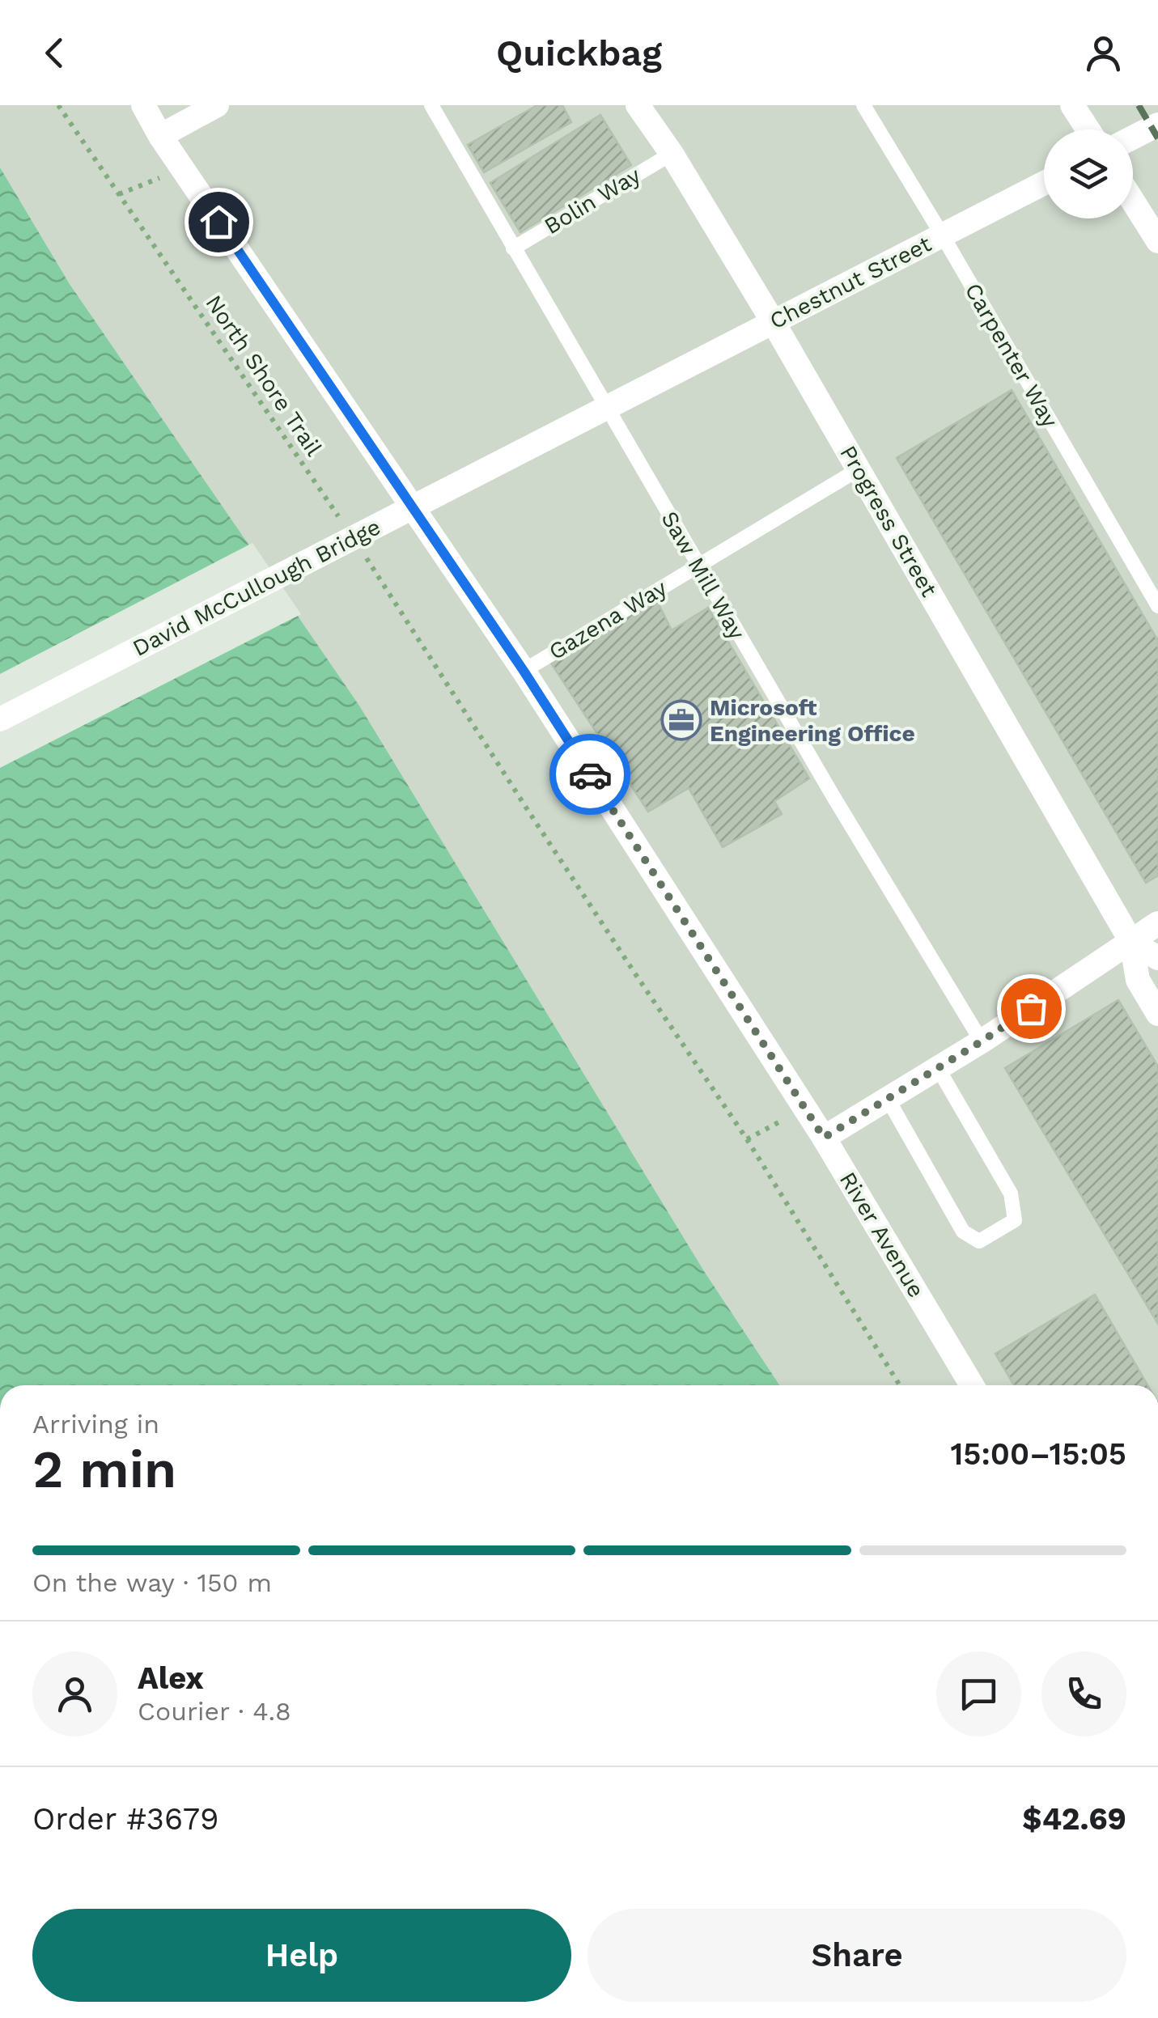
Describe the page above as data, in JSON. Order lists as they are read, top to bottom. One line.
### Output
{"streets":{"street":["Chestnut Street","Progress Street","David McCullough Bridge","River Avenue"],"lane":["Bolin Way","Carpenter Way","Saw Mill Way","Gazena Way"],"path":["North Shore Trail"]},"crossings":[["Bolin Way","Progress Street"],["Bolin Way","Saw Mill Way"],["Chestnut Street","Carpenter Way"],["Chestnut Street","Progress Street"],["Chestnut Street","David McCullough Bridge"],["Progress Street","Gazena Way"],["Saw Mill Way","Gazena Way"],["Gazena Way","River Avenue"]],"places":{"office":["Microsoft Engineering Office"]},"page":{"header":"Quickbag","heading":["2 min","Arriving in","15:00–15:05"],"panel":["Alex","Courier · 4.8","Order #3679","$42.69"],"bar":"On the way · 150 m","buttons":["Help","Share"]}}
